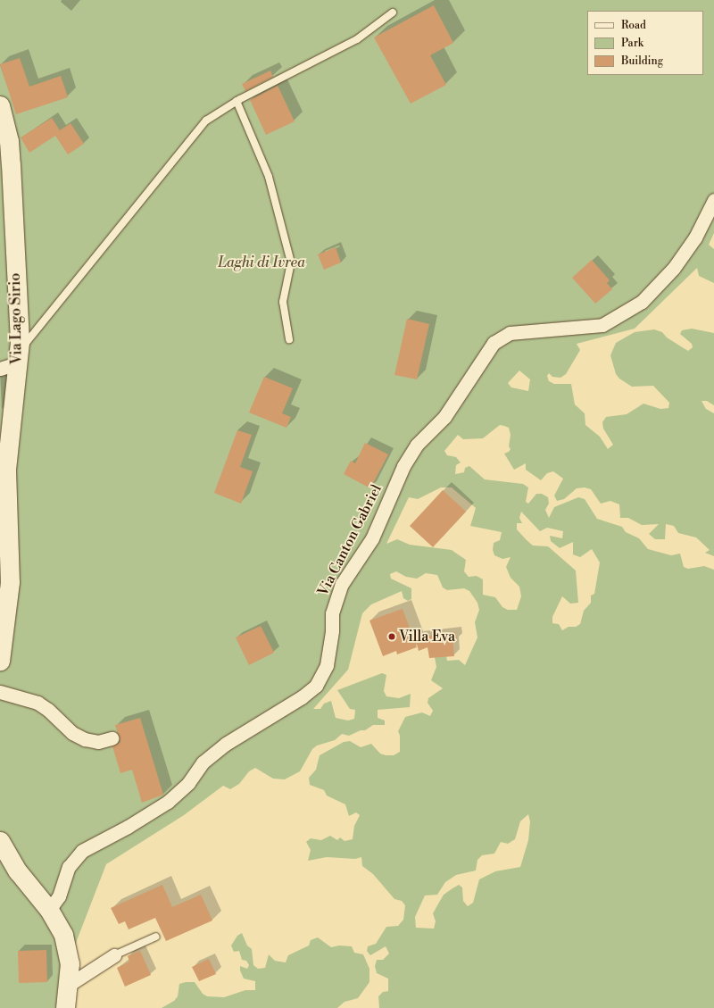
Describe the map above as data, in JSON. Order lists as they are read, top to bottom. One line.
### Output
{"streets":{"main road":["Via Lago Sirio"],"street":["Via Canton Gabriel"]},"parks":["Laghi di Ivrea"],"places":["Villa Eva"],"legend":["Road","Park","Building"]}
